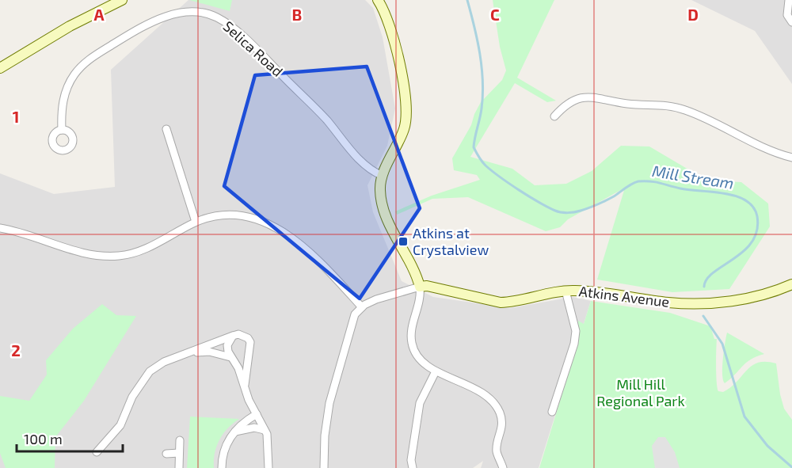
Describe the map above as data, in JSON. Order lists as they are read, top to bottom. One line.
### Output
{"streets":{"street":["Selica Road","Atkins Avenue"]},"water":["Mill Stream"],"parks":["Mill Hill Regional Park"],"places":{"transit":["Atkins at Crystalview"]},"scale_bar":"100 m","grid":{"columns":["A","B","C","D"],"rows":["1","2"]}}
